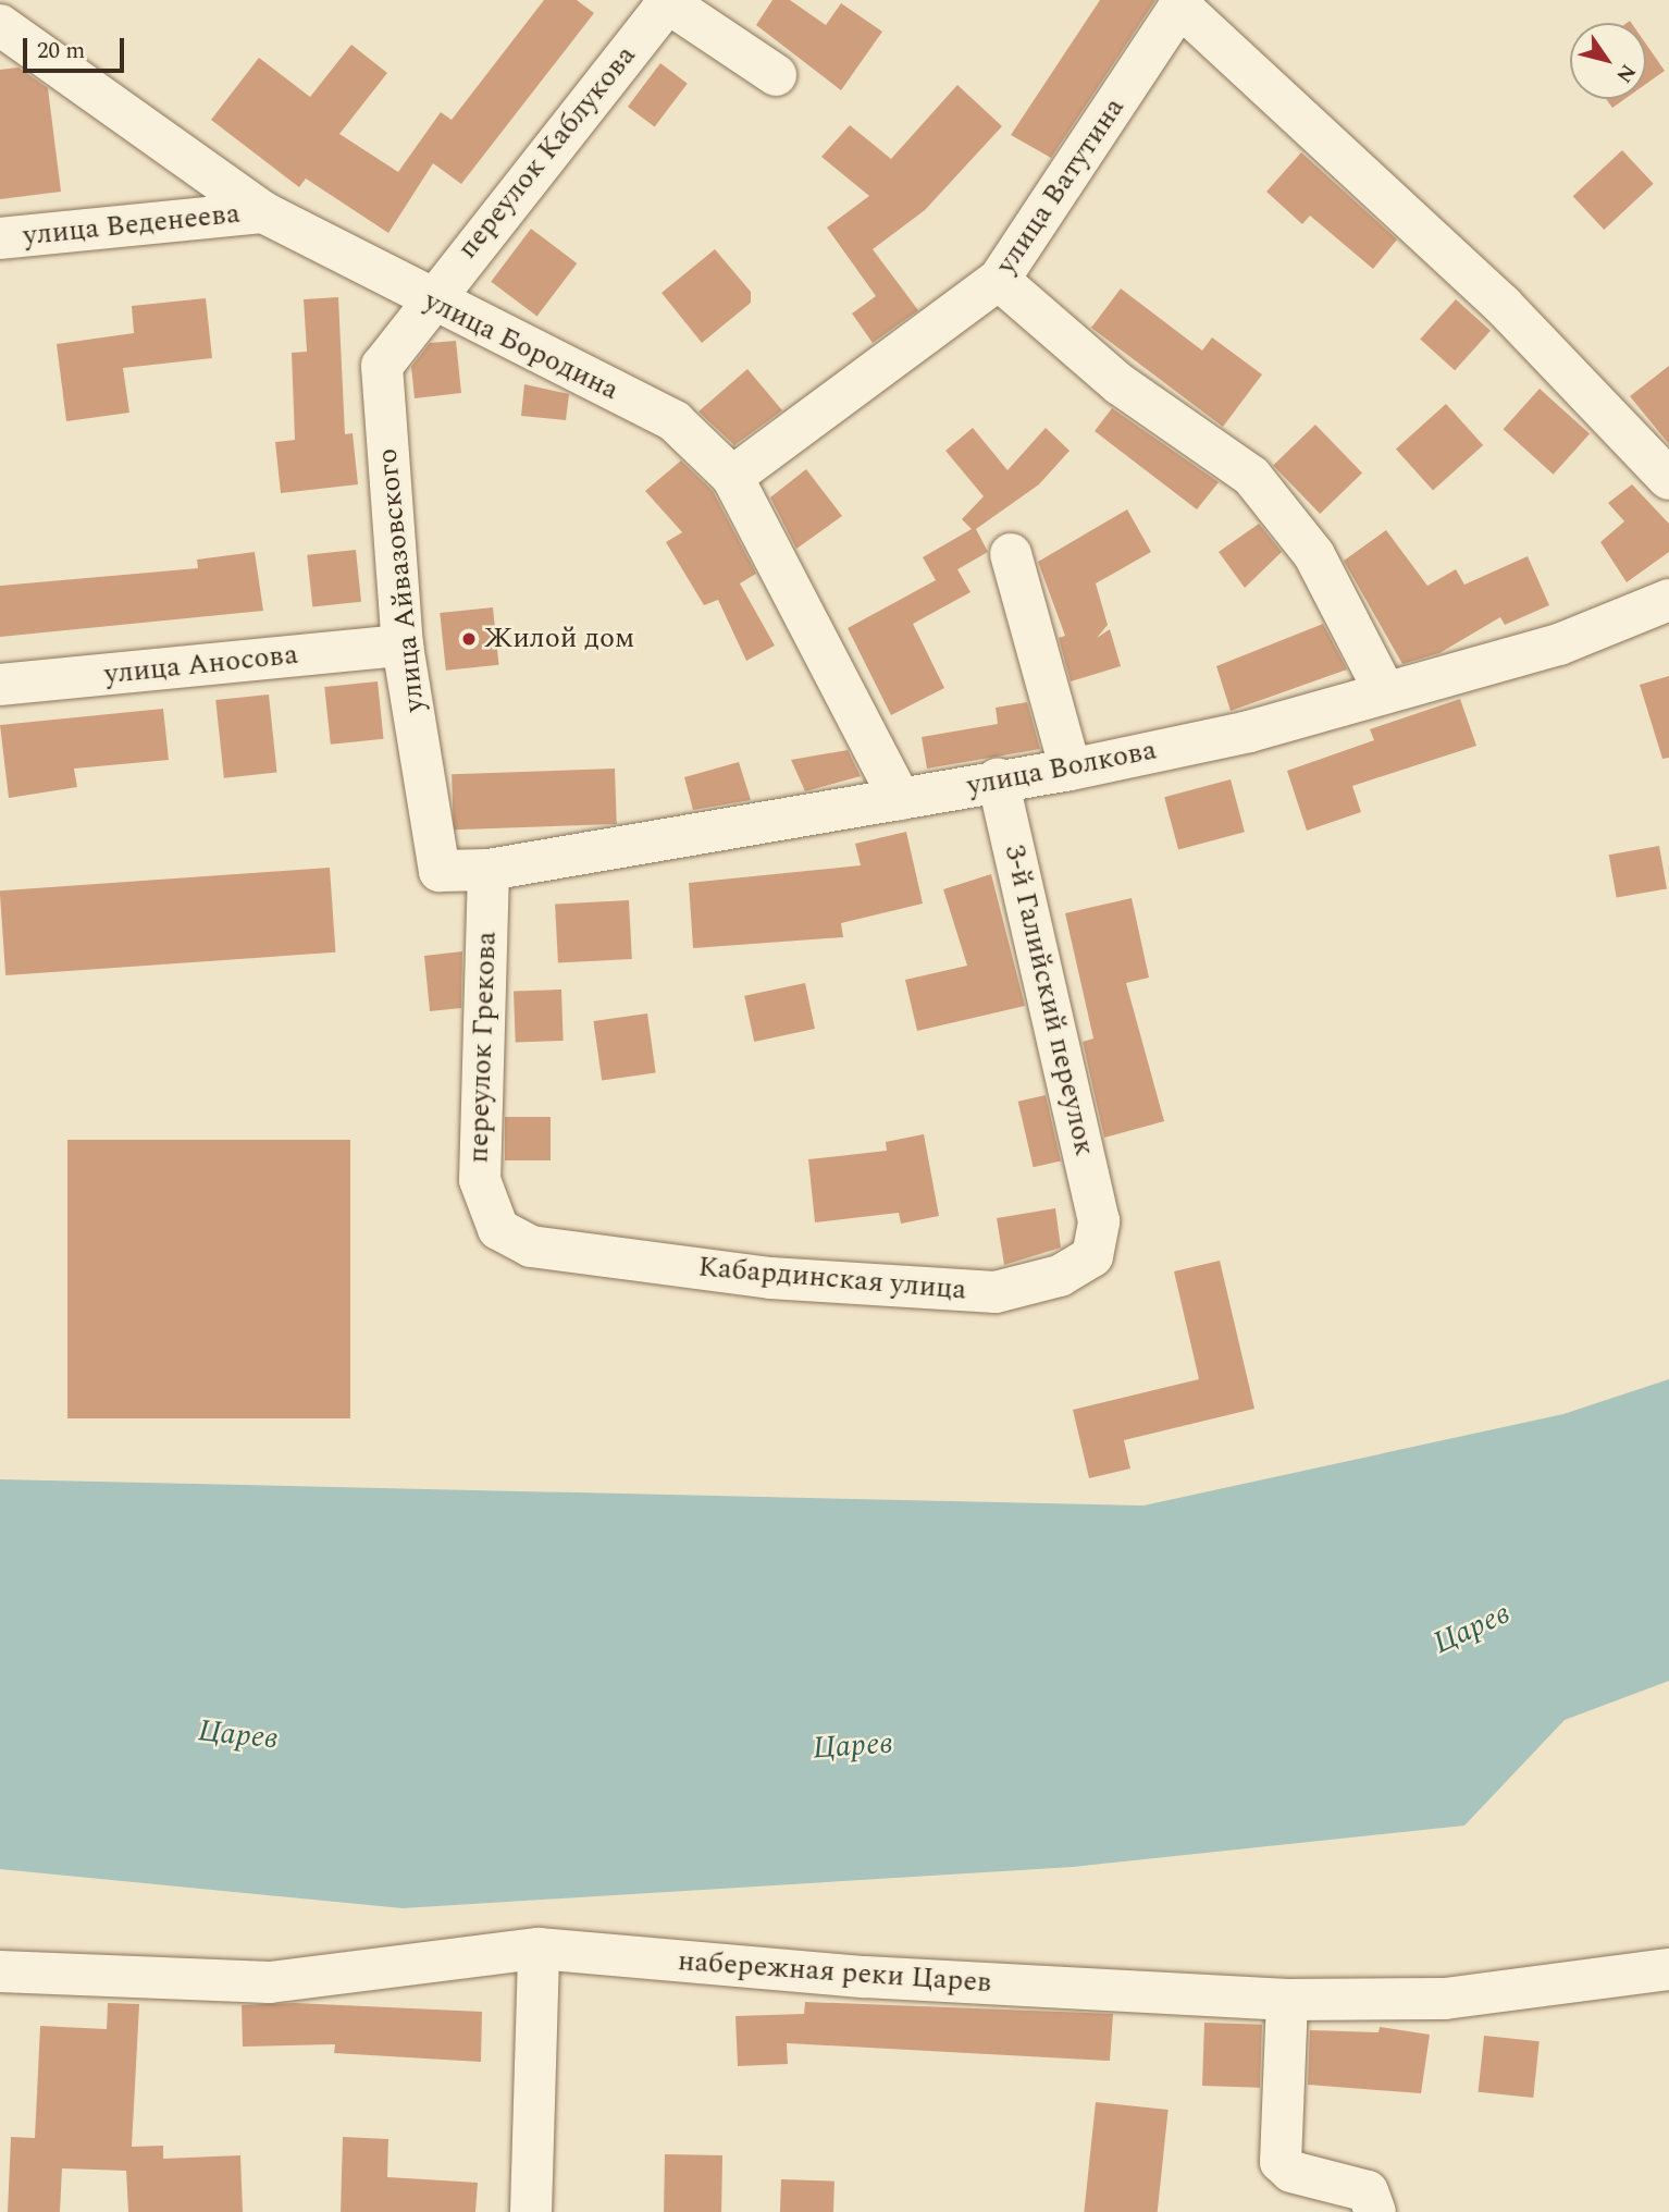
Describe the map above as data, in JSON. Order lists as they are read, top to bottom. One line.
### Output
{"streets":{"street":["переулок Каблукова","улица Ватутина","улица Веденеева","улица Бородина","улица Айвазовского","улица Аносова","улица Волкова","3-й Галийский переулок","переулок Грекова","Кабардинская улица","набережная реки Царев"]},"crossings":[["переулок Каблукова","улица Бородина"],["переулок Каблукова","улица Айвазовского"],["улица Ватутина","улица Бородина"],["улица Веденеева","улица Бородина"],["улица Бородина","улица Айвазовского"],["улица Бородина","улица Волкова"],["улица Айвазовского","улица Аносова"],["улица Айвазовского","улица Волкова"],["улица Волкова","3-й Галийский переулок"],["улица Волкова","переулок Грекова"],["3-й Галийский переулок","Кабардинская улица"],["переулок Грекова","Кабардинская улица"]],"water":["Царев"],"places":["Жилой дом"],"scale_bar":"20 m","north":"bottom right"}
